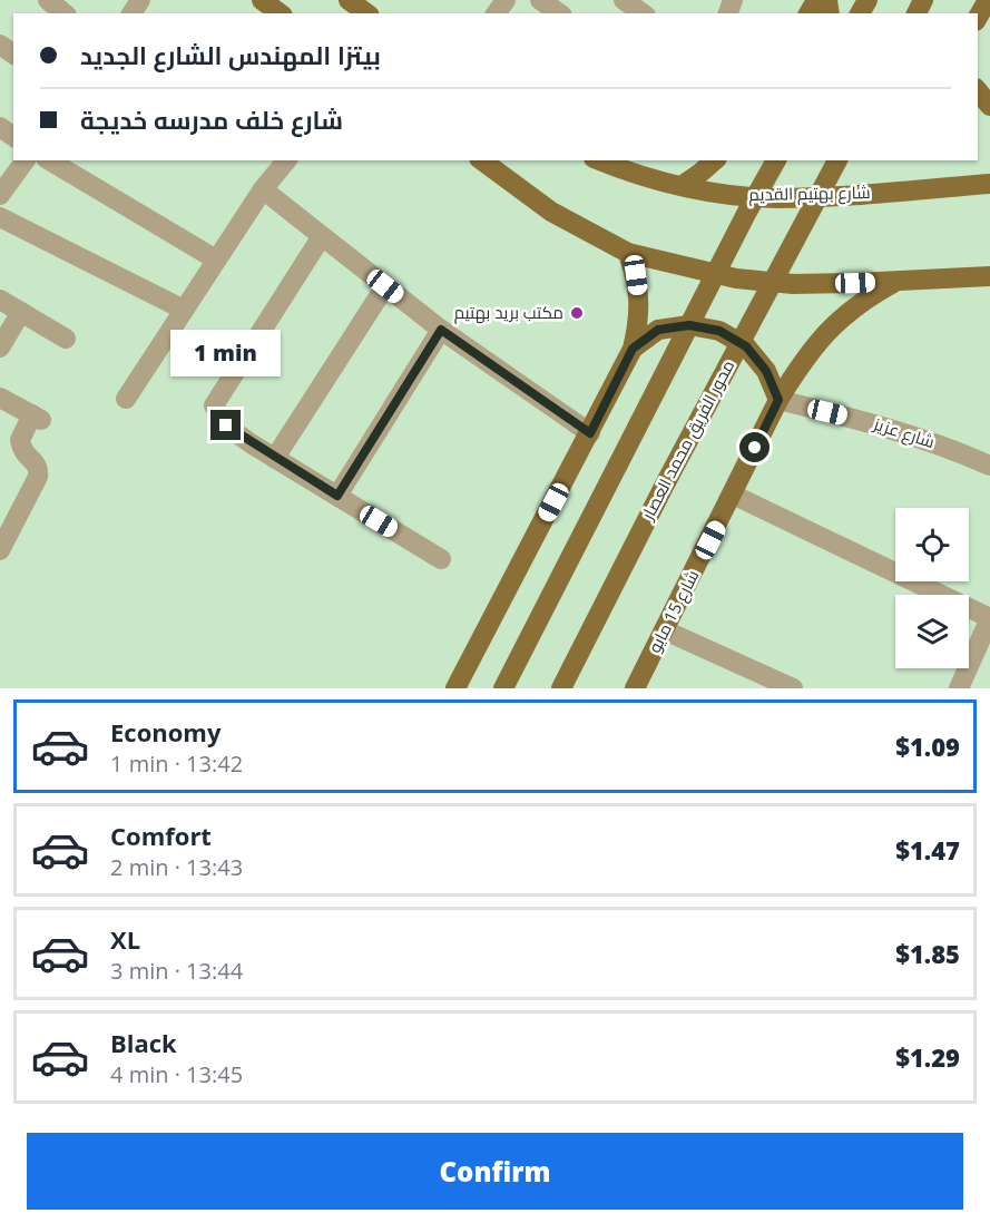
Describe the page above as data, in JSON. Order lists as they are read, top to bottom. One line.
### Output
{"streets":{"main road":["شارع بهتيم القديم","محور الفريق محمد العصار","شارع 15 مايو"],"street":["شارع عزيز"]},"crossings":[["شارع عزيز","شارع 15 مايو"]],"places":["مكتب بريد بهتيم"],"page":{"banner":["بيتزا المهندس الشارع الجديد","شارع خلف مدرسه خديجة"],"bubble":"1 min","list":[{"name":"Economy","note":"1 min · 13:42","value":"$1.09"},{"name":"Comfort","note":"2 min · 13:43","value":"$1.47"},{"name":"XL","note":"3 min · 13:44","value":"$1.85"},{"name":"Black","note":"4 min · 13:45","value":"$1.29"}],"buttons":"Confirm"}}
